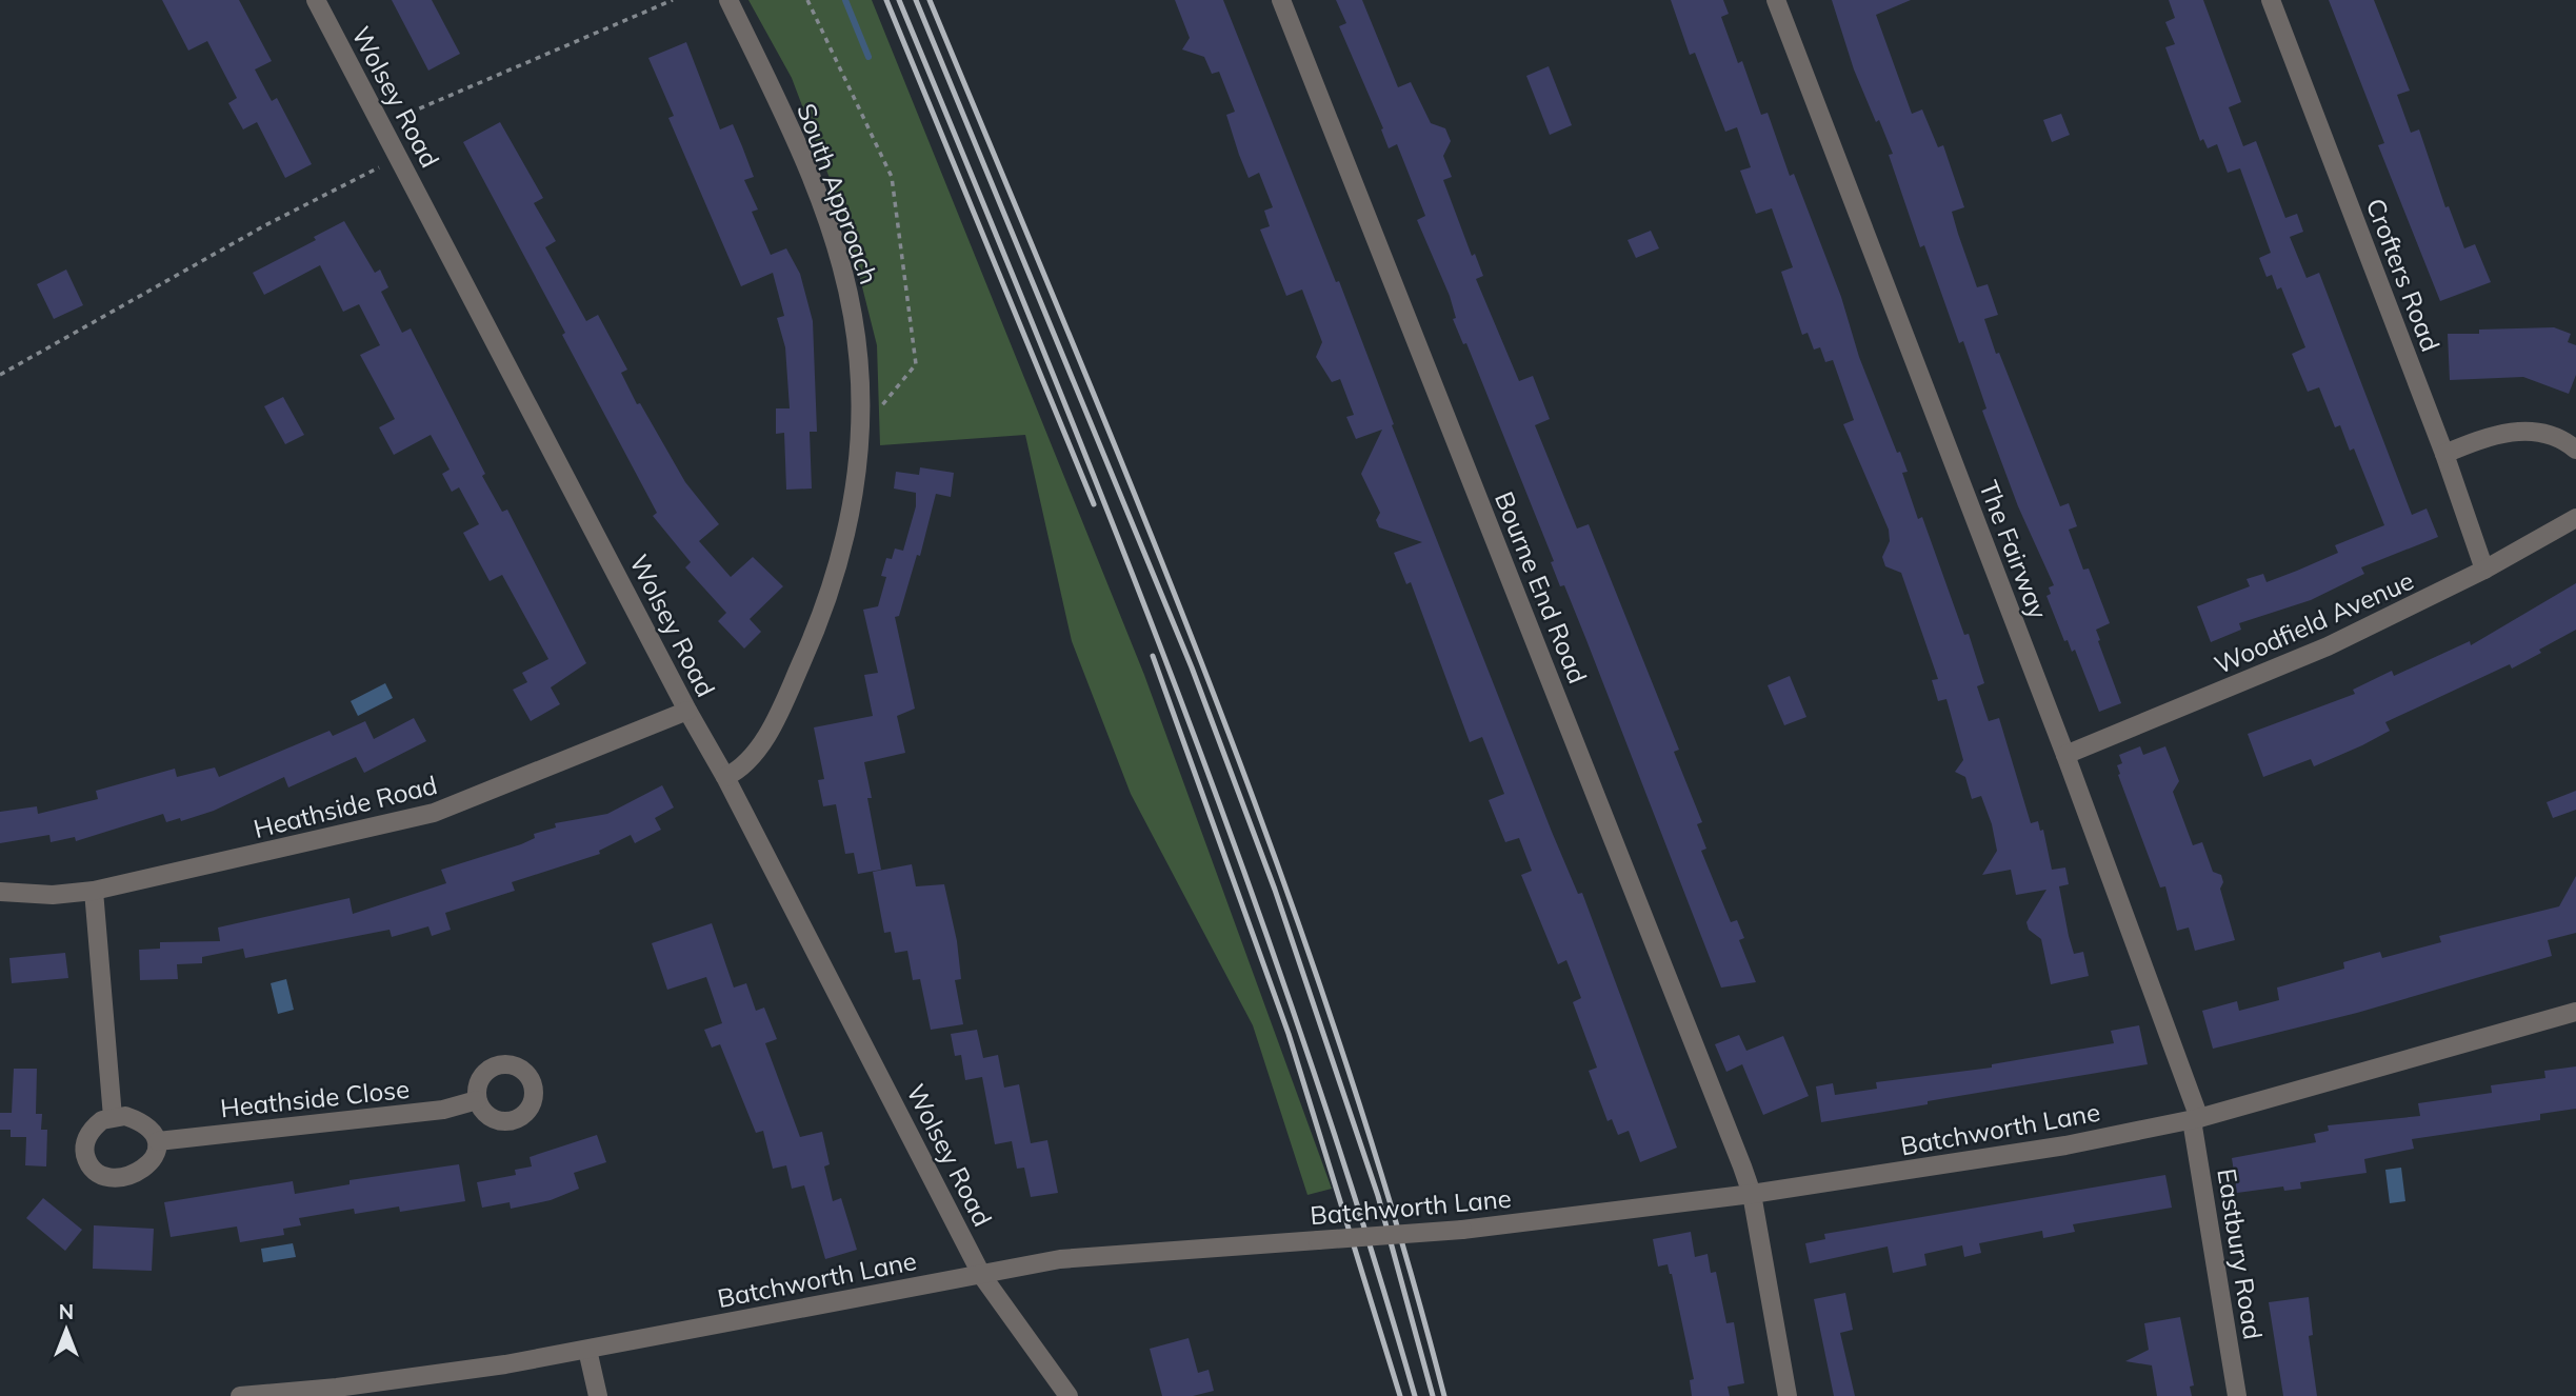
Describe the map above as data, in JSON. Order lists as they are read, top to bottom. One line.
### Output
{"streets":{"street":["Wolsey Road","South Approach","Crofters Road","The Fairway","Bourne End Road","Woodfield Avenue","Heathside Road","Heathside Close","Batchworth Lane","Eastbury Road"]},"crossings":[["Wolsey Road","South Approach"],["Wolsey Road","Heathside Road"],["Wolsey Road","Batchworth Lane"],["Crofters Road","Woodfield Avenue"],["The Fairway","Woodfield Avenue"],["The Fairway","Batchworth Lane"],["The Fairway","Eastbury Road"],["Bourne End Road","Batchworth Lane"],["Batchworth Lane","Eastbury Road"]],"north":"top"}
